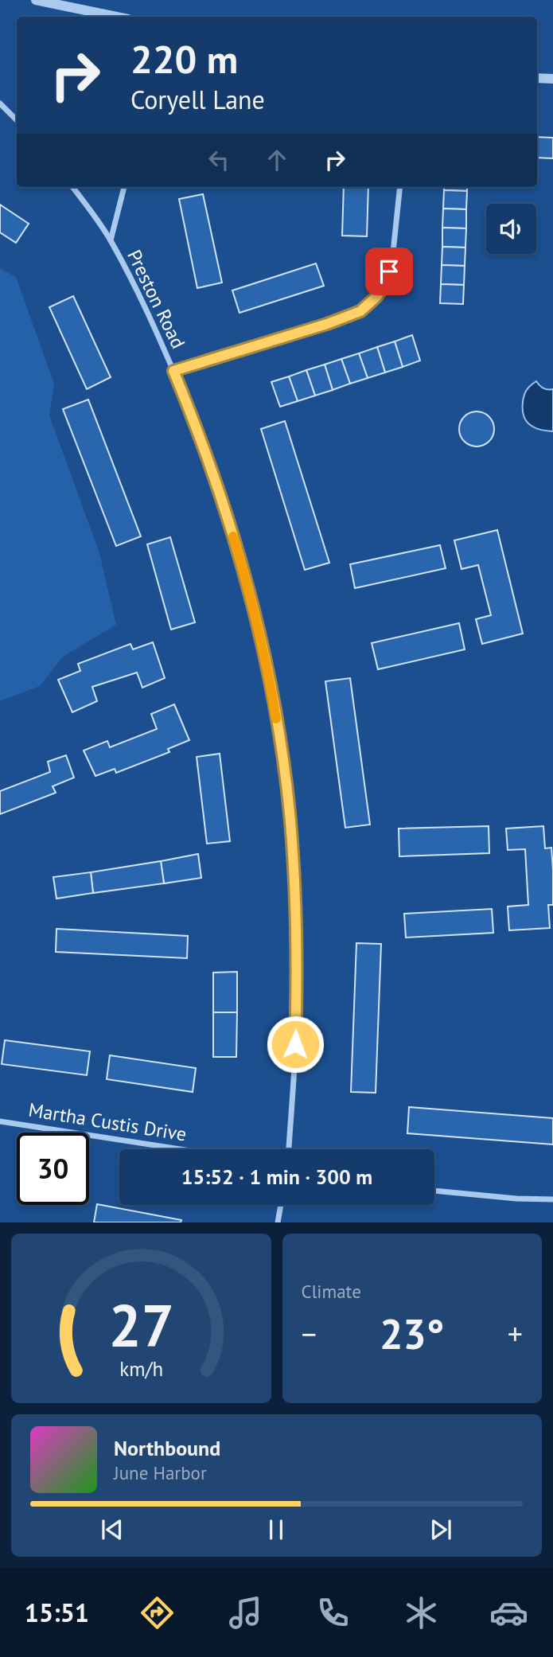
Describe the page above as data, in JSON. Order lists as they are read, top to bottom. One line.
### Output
{"streets":{"street":["Preston Road","Martha Custis Drive"]},"page":{"turn":["220 m","Coryell Lane"],"limit":"30","trip":"15:52 · 1 min · 300 m","tile":"Climate","heat":["−","23°","+"],"song":["Northbound","June Harbor"],"tabs":"15:51","gauge":["27","km/h"]}}
